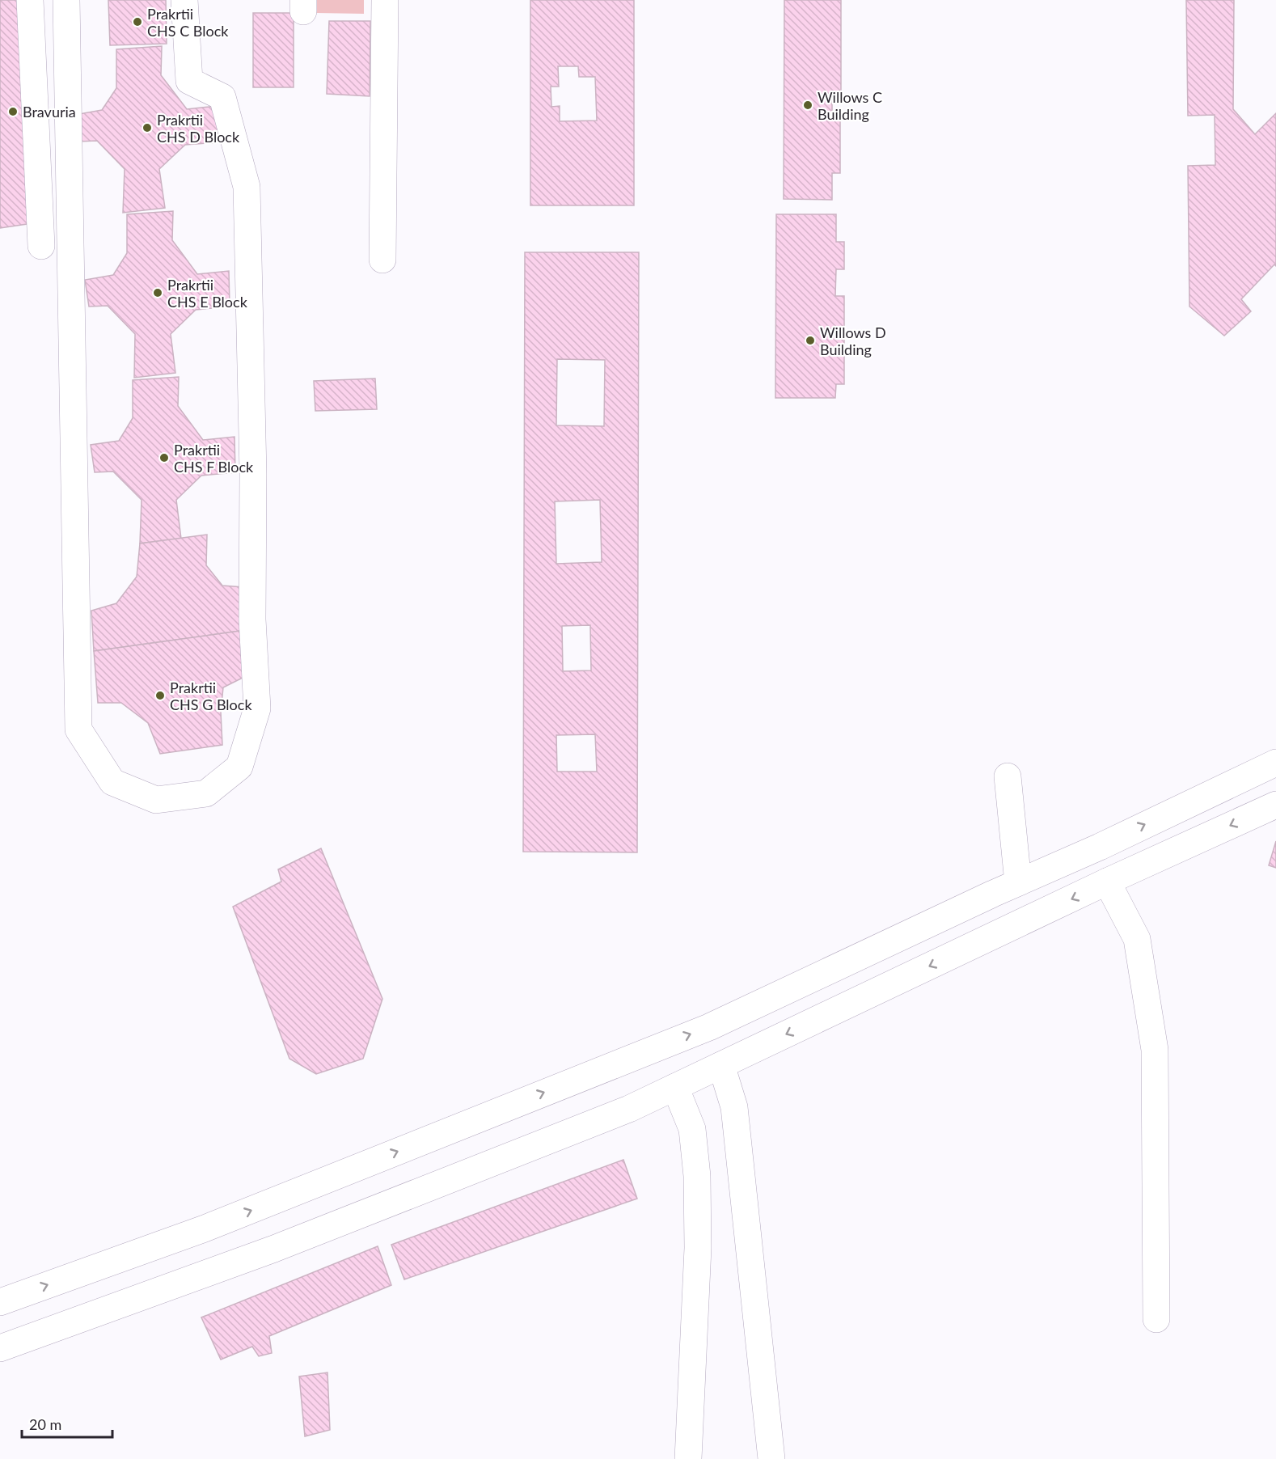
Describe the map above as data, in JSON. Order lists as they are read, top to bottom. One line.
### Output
{"places":["Prakrtii CHS C Block","Willows C Building","Bravuria","Prakrtii CHS D Block","Prakrtii CHS E Block","Willows D Building","Prakrtii CHS F Block","Prakrtii CHS G Block"],"scale_bar":"20 m"}
